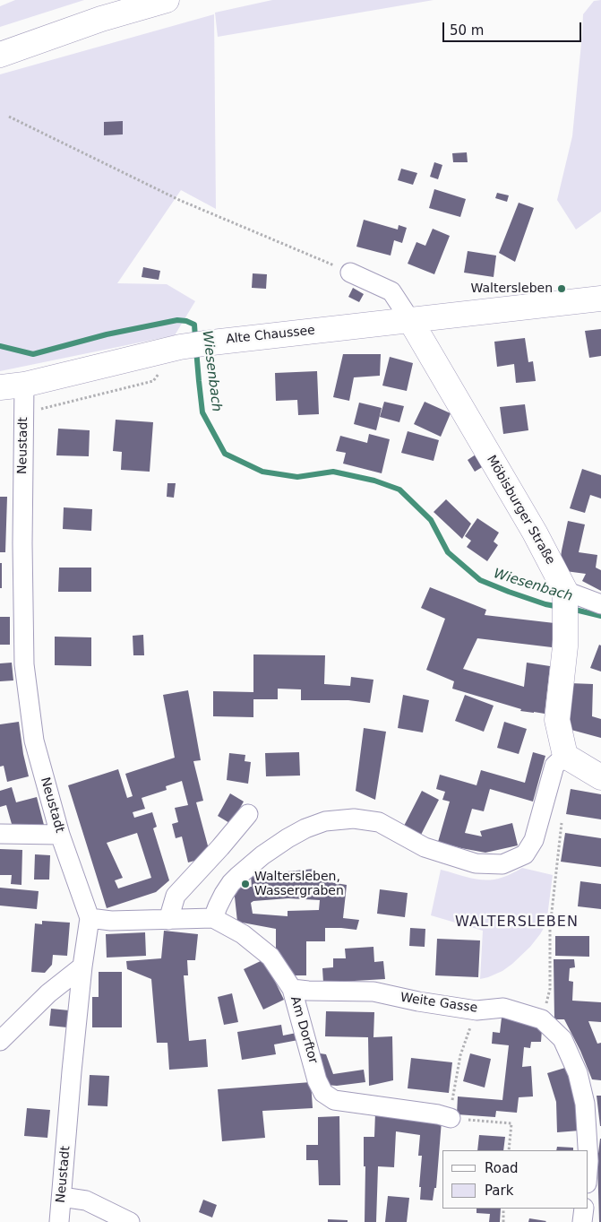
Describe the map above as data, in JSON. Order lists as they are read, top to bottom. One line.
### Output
{"streets":{"street":["Alte Chaussee","Neustadt","Möbisburger Straße","Weite Gasse","Am Dorftor"]},"crossings":[["Alte Chaussee","Neustadt"],["Alte Chaussee","Möbisburger Straße"],["Weite Gasse","Am Dorftor"]],"districts":["WALTERSLEBEN"],"water":["Wiesenbach"],"places":["Waltersleben","Waltersleben, Wassergraben"],"legend":["Road","Park"],"scale_bar":"50 m"}
